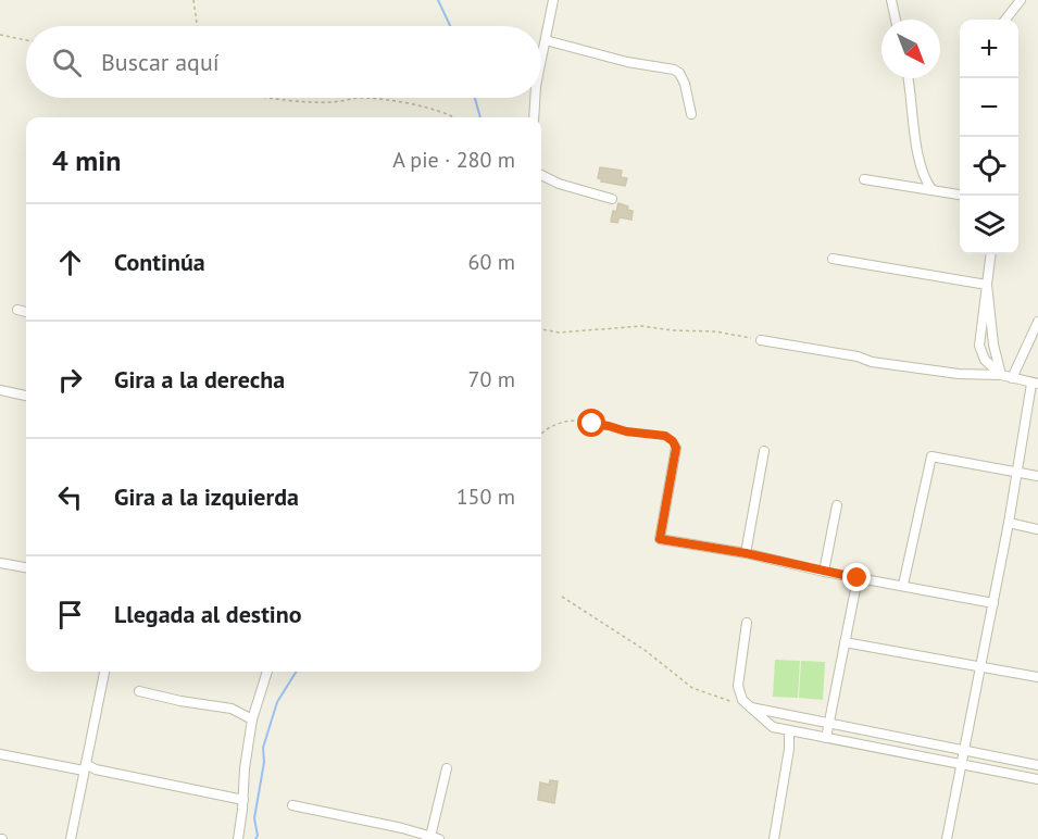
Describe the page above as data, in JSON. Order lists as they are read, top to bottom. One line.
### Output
{"north":"bottom right","page":{"map_buttons":["+","−"],"search":"Buscar aquí","heading":["4 min","A pie · 280 m"],"list":[["Continúa","60 m"],["Gira a la derecha","70 m"],["Gira a la izquierda","150 m"],"Llegada al destino"]}}
